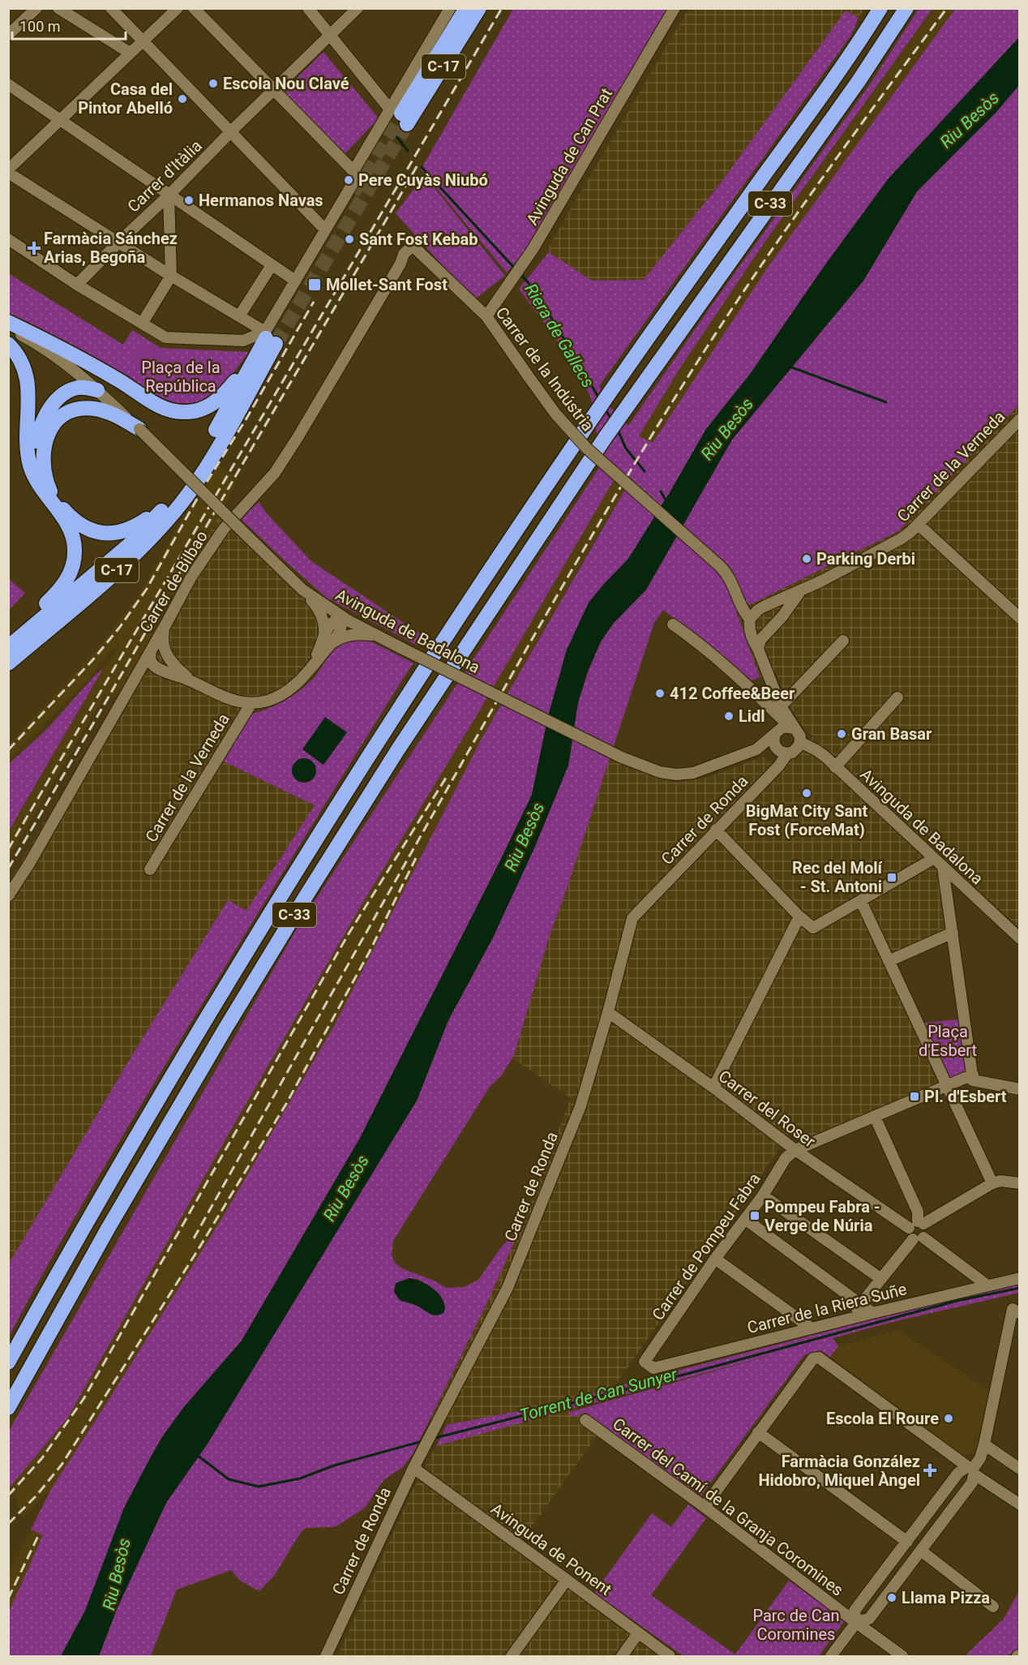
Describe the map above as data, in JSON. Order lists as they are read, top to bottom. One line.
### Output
{"streets":{"highway":["C-17","C-33"],"street":["Avinguda de Can Prat","Carrer d'Itàlia","Carrer de la Indústria","Carrer de la Verneda","Carrer de Bilbao","Avinguda de Badalona","Carrer de Ronda","Carrer del Roser","Carrer de Pompeu Fabra","Carrer de la Riera Suñe","Carrer del Camí de la Granja Coromines","Avinguda de Ponent"]},"crossings":[["Avinguda de Can Prat","Carrer de la Indústria"],["Carrer de la Indústria","Carrer de la Verneda"],["Carrer de la Indústria","Carrer de Bilbao"],["Avinguda de Badalona","Carrer de Ronda"],["Carrer de Ronda","Carrer del Roser"],["Carrer de Ronda","Avinguda de Ponent"],["Carrer del Roser","Carrer de Pompeu Fabra"],["Carrer de Pompeu Fabra","Carrer de la Riera Suñe"]],"water":["Riu Besòs","Riera de Gallecs","Torrent de Can Sunyer"],"parks":["Plaça de la República","Plaça d'Esbert","Parc de Can Coromines"],"places":{"other":["Escola Nou Clavé","Casa del Pintor Abelló","Pere Cuyàs Niubó","Hermanos Navas","Sant Fost Kebab","Parking Derbi","412 Coffee&Beer","Lidl","Gran Basar","BigMat City Sant Fost (ForceMat)","Escola El Roure","Llama Pizza"],"health":["Farmàcia Sánchez Arias, Begoña","Farmàcia González Hidobro, Miquel Àngel"],"transit":["Mollet-Sant Fost","Rec del Molí - St. Antoni","Pl. d'Esbert","Pompeu Fabra - Verge de Núria"]},"scale_bar":"100 m"}
